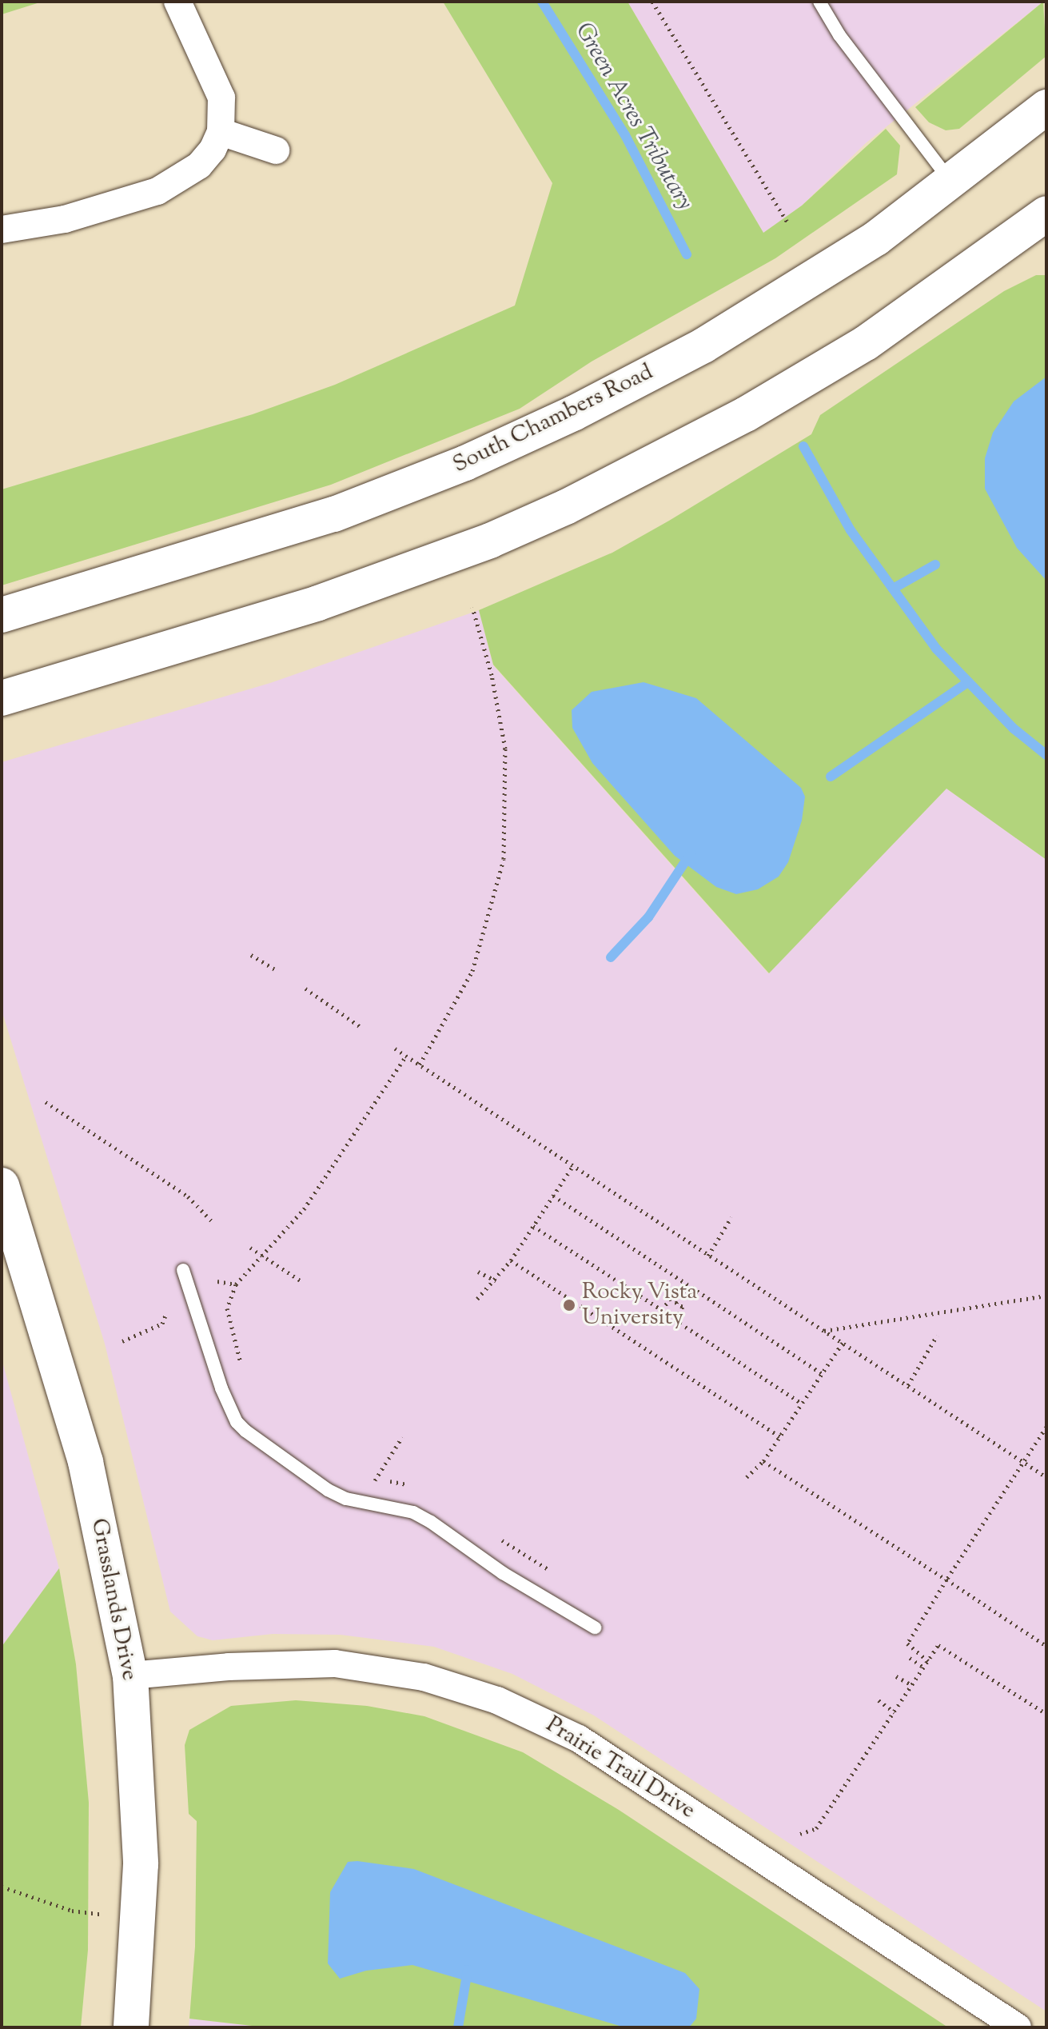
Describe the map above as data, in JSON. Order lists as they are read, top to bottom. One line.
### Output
{"streets":{"main road":["South Chambers Road","Grasslands Drive"],"street":["Prairie Trail Drive"]},"crossings":[["Grasslands Drive","Prairie Trail Drive"]],"water":["Green Acres Tributary"],"places":["Rocky Vista University"]}
